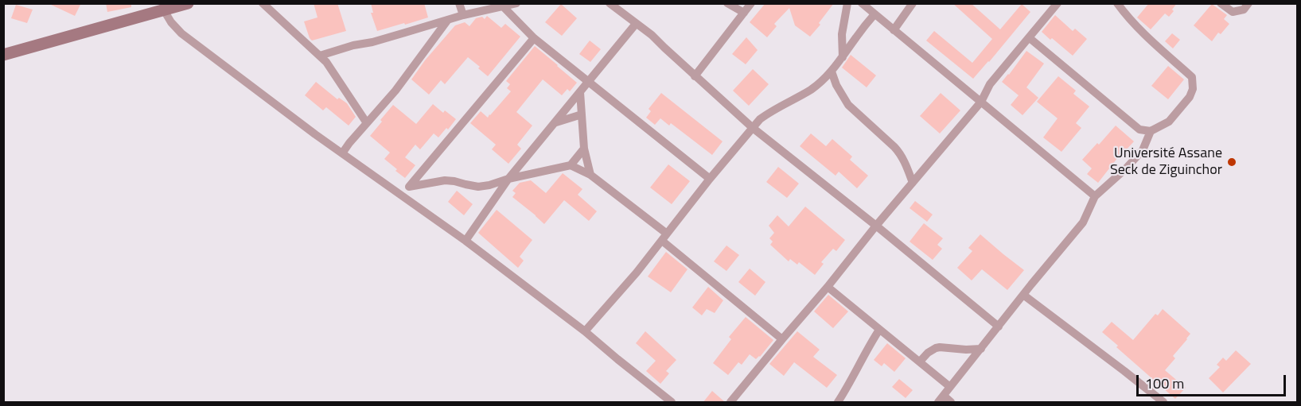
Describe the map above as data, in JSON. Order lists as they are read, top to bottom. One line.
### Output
{"places":["Université Assane Seck de Ziguinchor"],"scale_bar":"100 m"}
